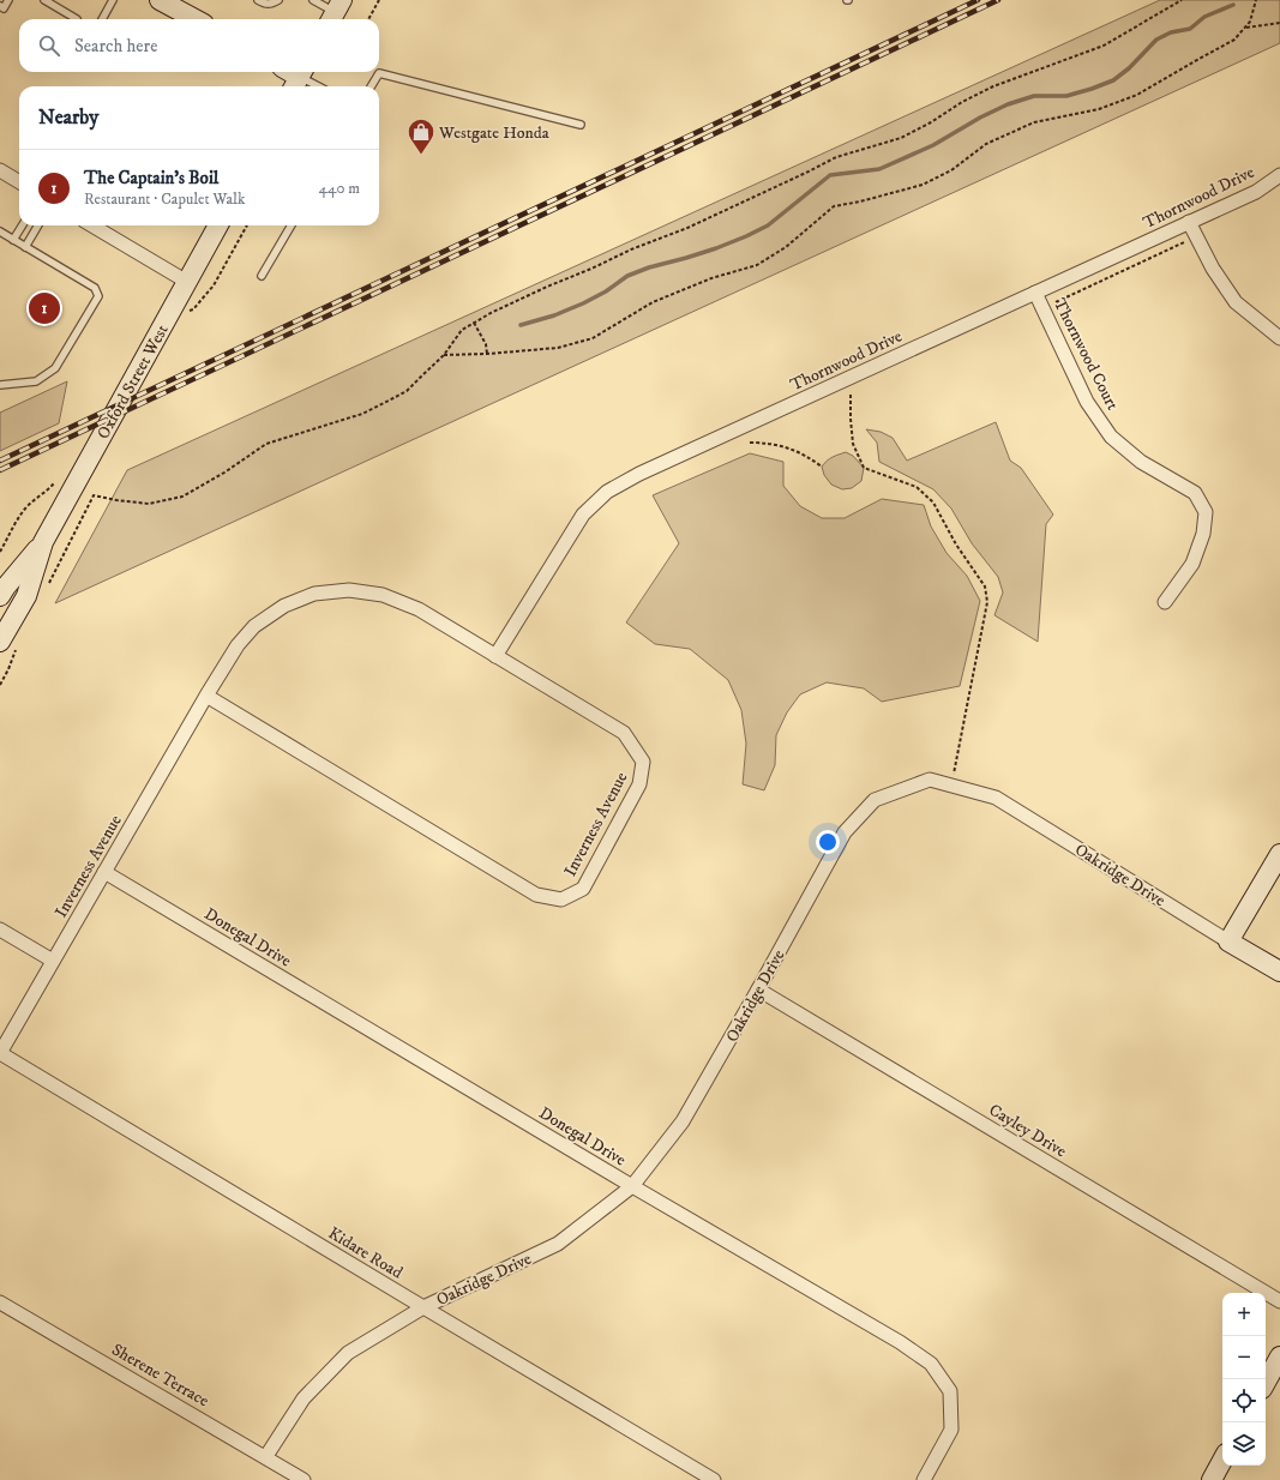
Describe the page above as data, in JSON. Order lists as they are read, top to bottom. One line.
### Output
{"streets":{"main road":["Oxford Street West","Oakridge Drive"],"street":["Thornwood Drive","Thornwood Court","Inverness Avenue","Donegal Drive","Cayley Drive","Kidare Road","Sherene Terrace"]},"crossings":[["Thornwood Drive","Thornwood Court"],["Thornwood Drive","Inverness Avenue"],["Inverness Avenue","Donegal Drive"],["Inverness Avenue","Kidare Road"],["Oakridge Drive","Donegal Drive"],["Oakridge Drive","Cayley Drive"],["Oakridge Drive","Kidare Road"],["Oakridge Drive","Sherene Terrace"]],"places":{"shop":["Westgate Honda"]},"page":{"search":"Search here","heading":"Nearby","list":[{"mark":"1","name":"The Captain's Boil","note":"Restaurant · Capulet Walk","value":"440 m"}],"pins":"1","map_buttons":["+","−"]}}
